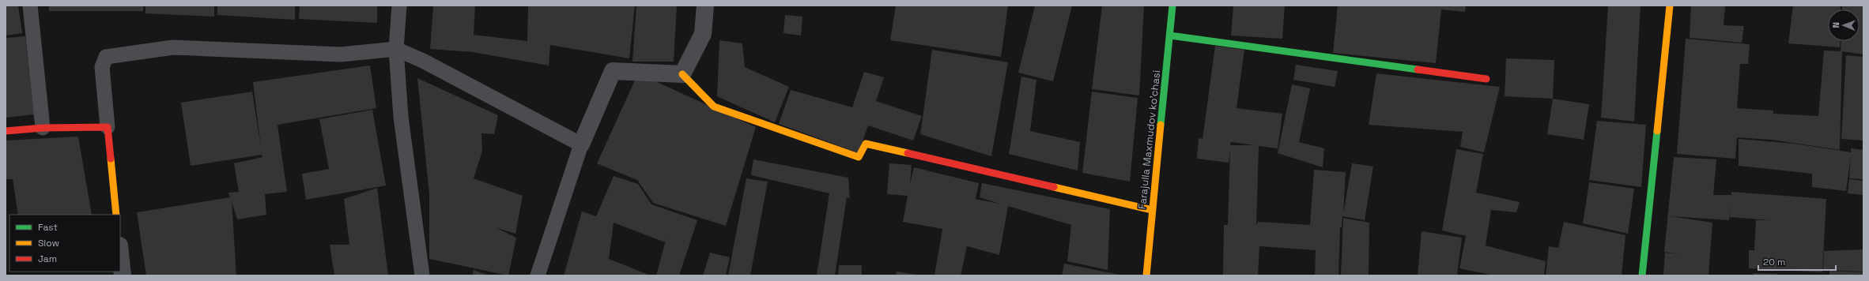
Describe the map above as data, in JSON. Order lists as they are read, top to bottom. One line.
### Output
{"streets":{"street":["Farajulla Maxmudov ko'chasi"]},"legend":["Fast","Slow","Jam"],"scale_bar":"20 m","north":"left"}
